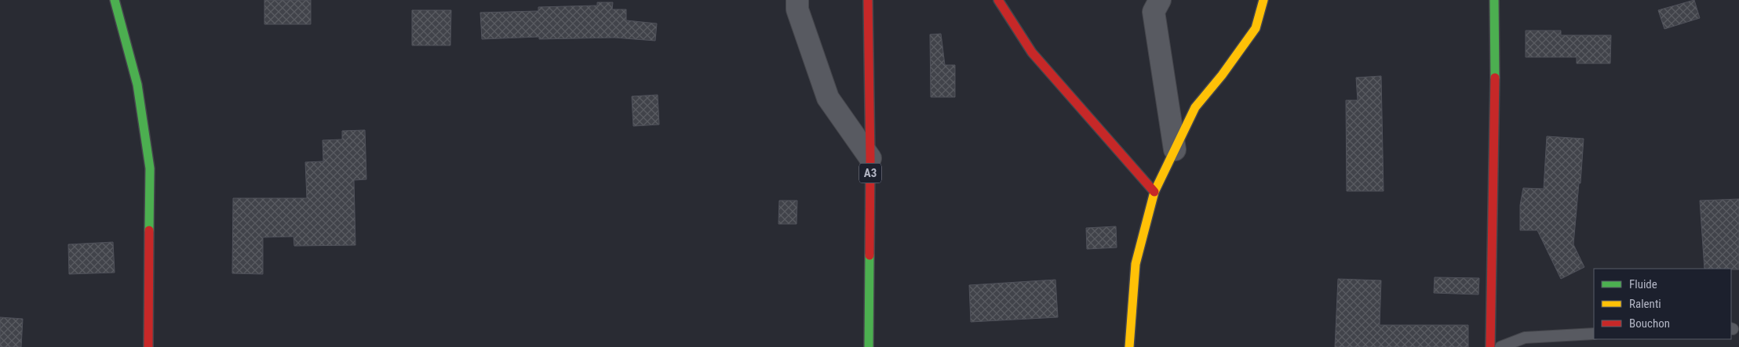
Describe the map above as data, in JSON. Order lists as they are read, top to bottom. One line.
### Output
{"streets":{"main road":["A3"]},"legend":["Fluide","Ralenti","Bouchon"]}
